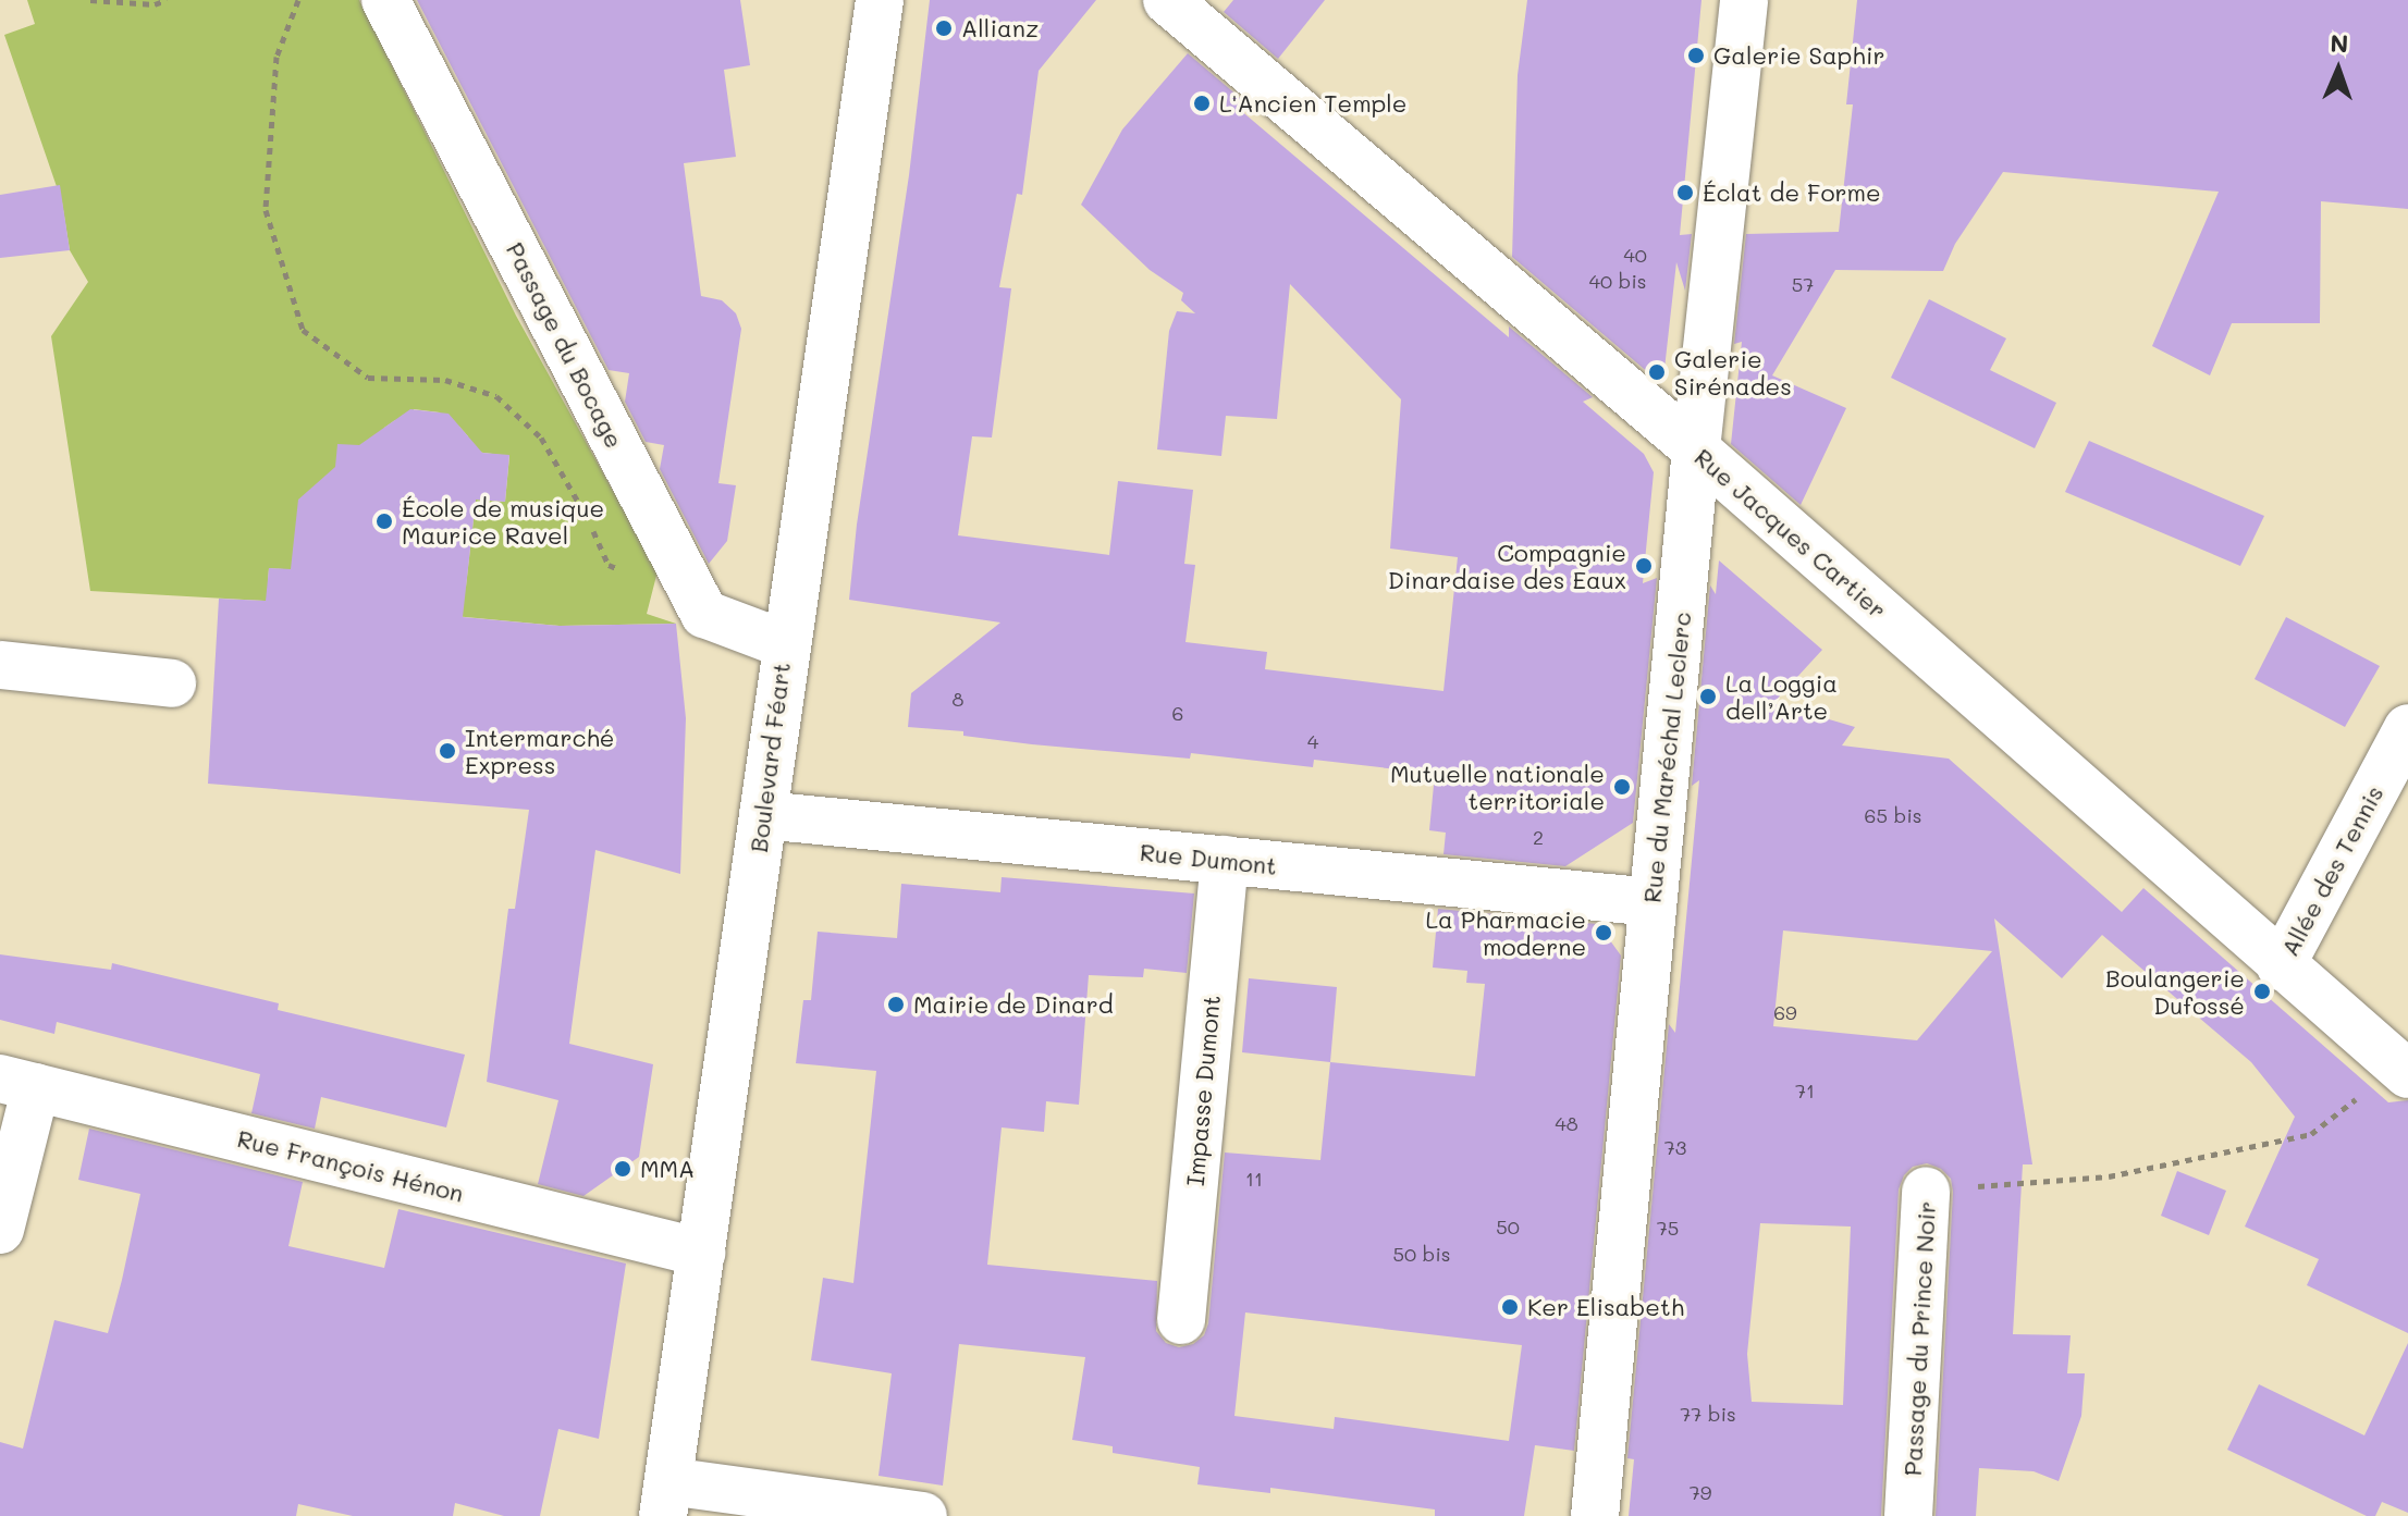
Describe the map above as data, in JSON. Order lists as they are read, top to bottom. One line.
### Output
{"streets":{"street":["Passage du Bocage","Rue Jacques Cartier","Boulevard Féart","Rue du Maréchal Leclerc","Rue Dumont","Allée des Tennis","Impasse Dumont","Rue François Hénon","Passage du Prince Noir"]},"crossings":[["Passage du Bocage","Boulevard Féart"],["Rue Jacques Cartier","Rue du Maréchal Leclerc"],["Rue Jacques Cartier","Allée des Tennis"],["Rue Jacques Cartier","Passage du Prince Noir"],["Boulevard Féart","Rue Dumont"],["Boulevard Féart","Rue François Hénon"],["Rue du Maréchal Leclerc","Rue Dumont"],["Rue Dumont","Impasse Dumont"]],"places":["Allianz","Galerie Saphir","L'Ancien Temple","Éclat de Forme","Galerie Sirénades","École de musique Maurice Ravel","Compagnie Dinardaise des Eaux","La Loggia dell’Arte","Intermarché Express","Mutuelle nationale territoriale","La Pharmacie moderne","Boulangerie Dufossé","Mairie de Dinard","MMA","Ker Elisabeth"],"house_numbers":["40","40 bis","57","8","6","4","65 bis","2","69","71","48","73","11","50","75","50 bis","77 bis","79"],"north":"top"}
